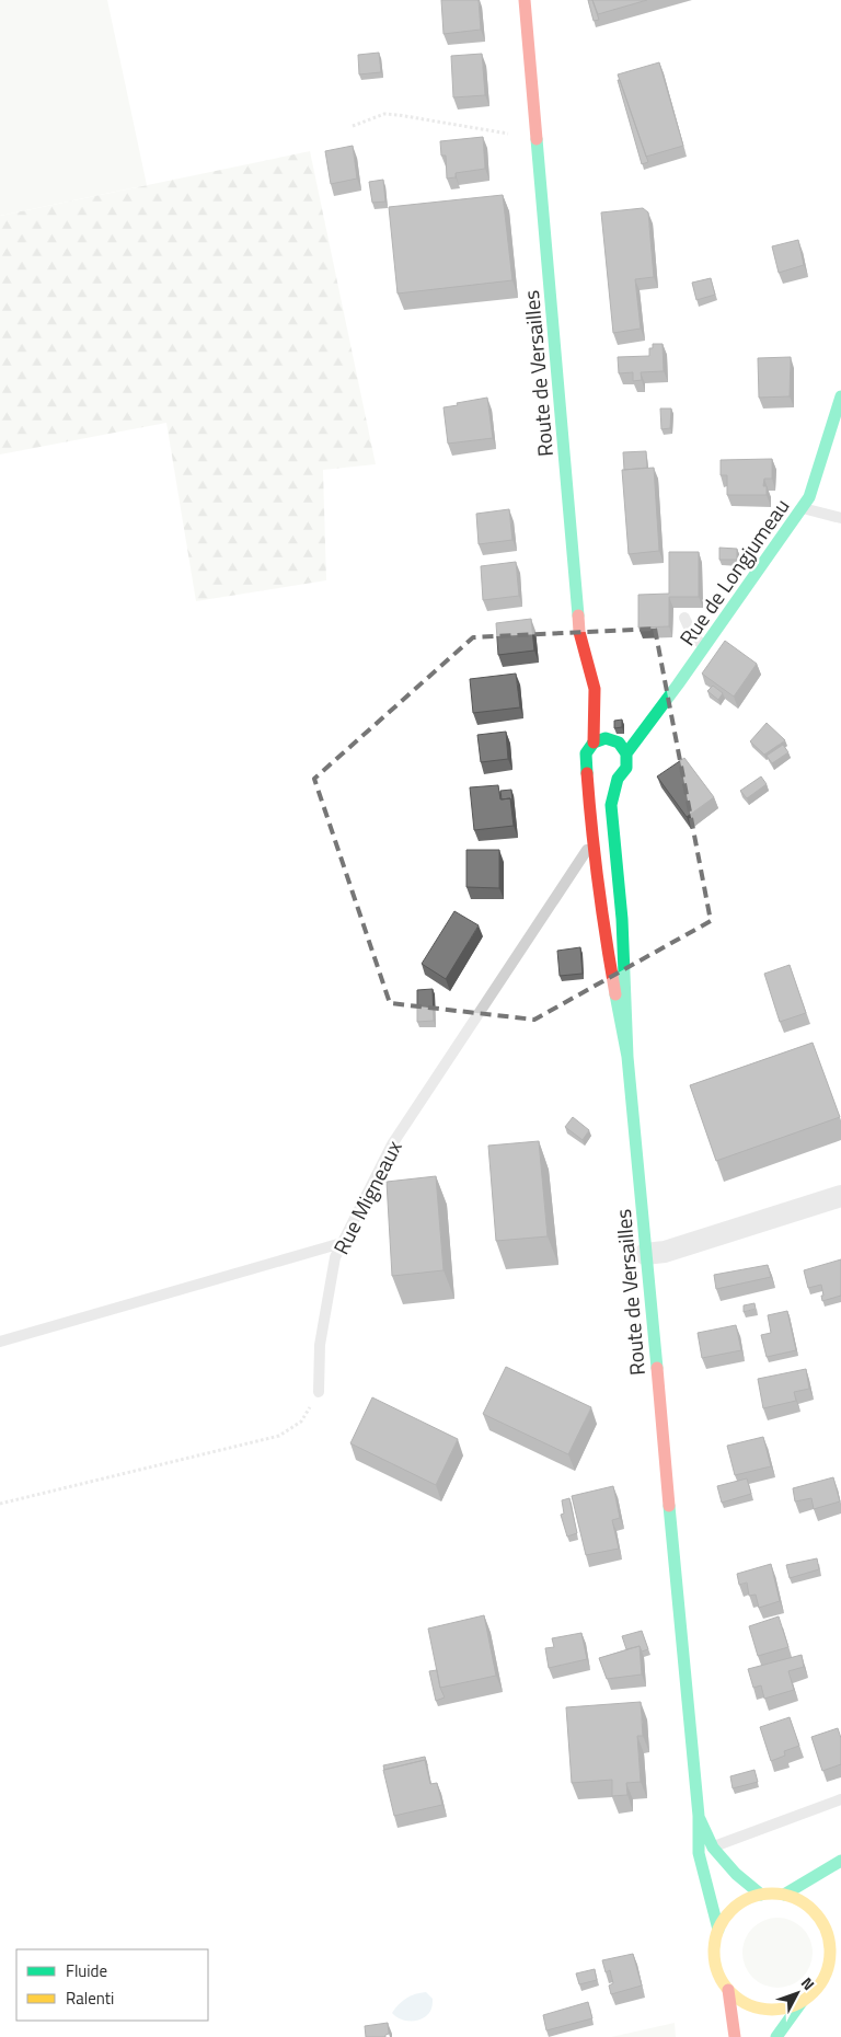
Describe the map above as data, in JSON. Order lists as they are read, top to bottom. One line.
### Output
{"streets":{"main road":["Route de Versailles","Rue de Longjumeau"],"lane":["Rue Migneaux"]},"crossings":[["Route de Versailles","Rue de Longjumeau"],["Route de Versailles","Rue Migneaux"]],"legend":["Fluide","Ralenti"],"north":"top right"}
